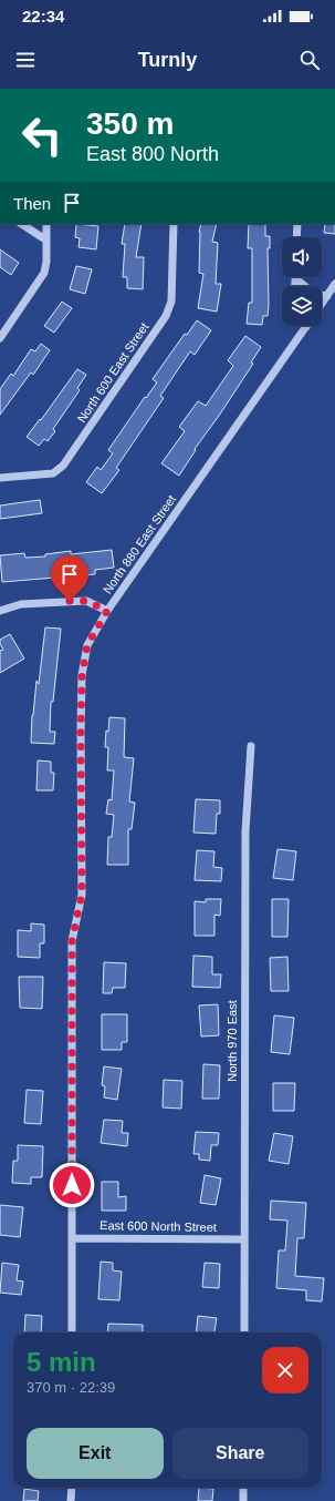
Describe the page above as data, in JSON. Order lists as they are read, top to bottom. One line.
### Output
{"streets":{"street":["North 600 East Street","North 880 East Street","North 970 East","East 600 North Street"]},"crossings":[["North 880 East Street","East 600 North Street"],["North 970 East","East 600 North Street"]],"page":{"status":"22:34","header":"Turnly","turn":["350 m","East 800 North"],"then":"Then","heading":["5 min","370 m · 22:39"],"buttons":["Exit","Share"]}}
